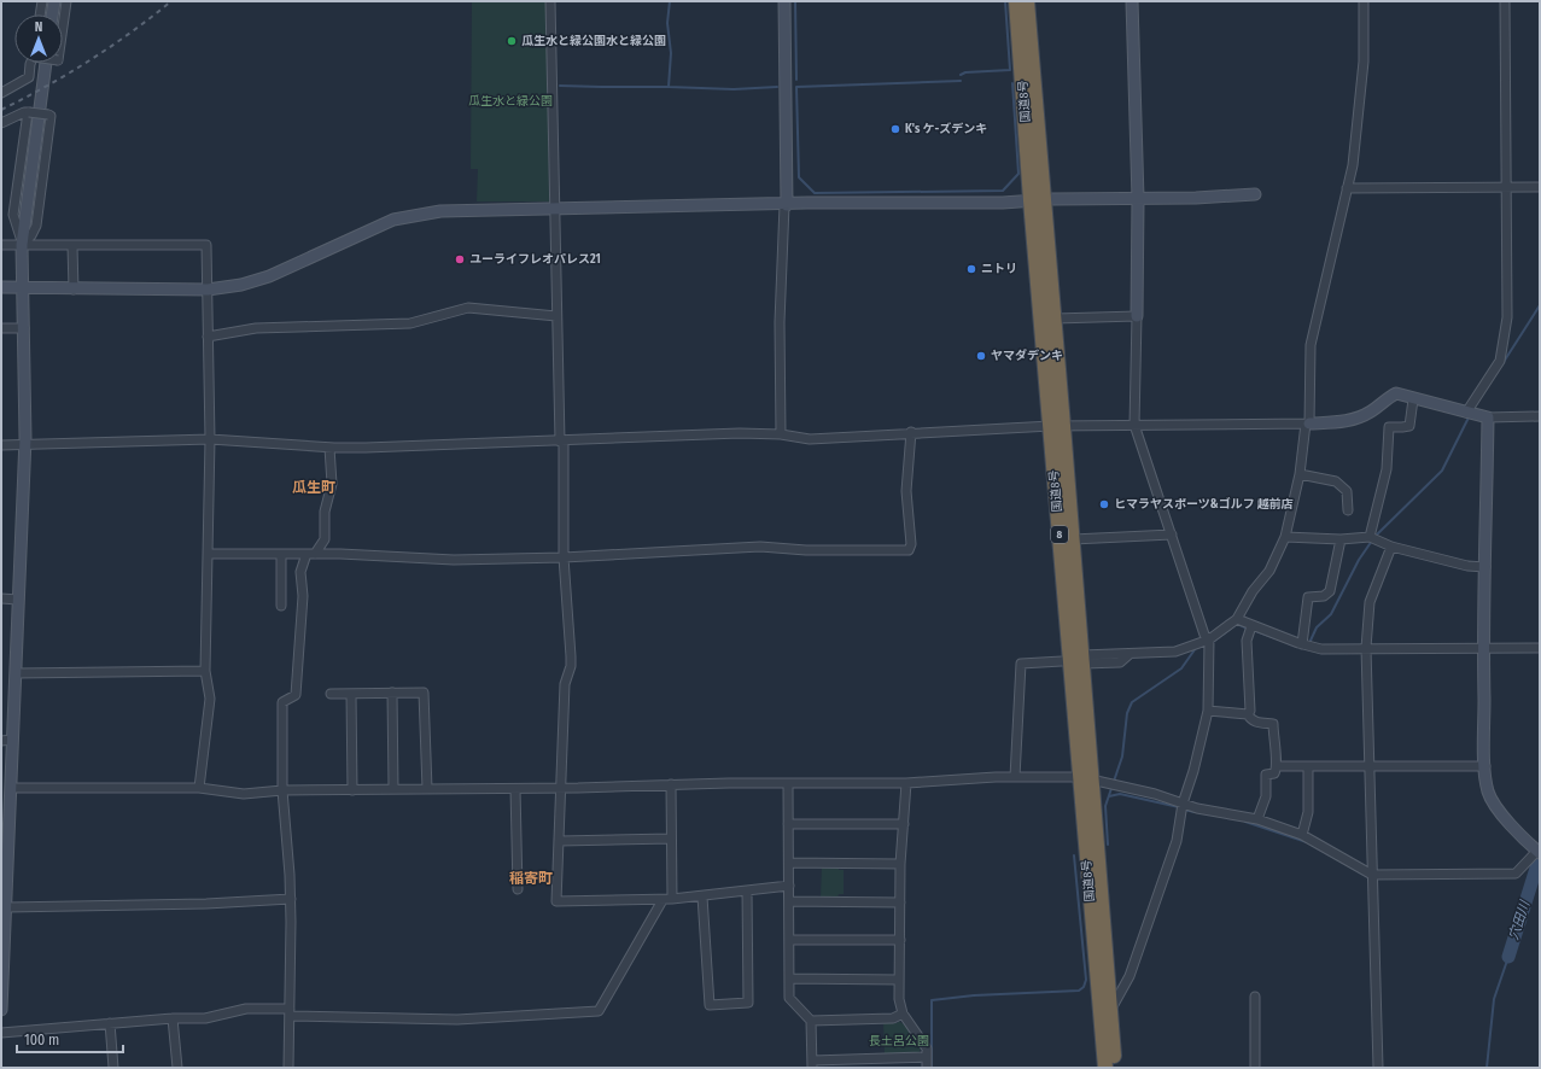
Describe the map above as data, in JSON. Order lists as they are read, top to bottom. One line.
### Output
{"streets":{"highway":["国道8号","8"]},"districts":["瓜生町","稲寄町"],"water":["穴田川"],"parks":["瓜生水と緑公園","長土呂公園"],"places":["瓜生水と緑公園水と緑公園","K's ケ-ズデンキ","ユーライフレオパレス21","ニトリ","ヤマダデンキ","ヒマラヤスポーツ&ゴルフ 越前店"],"scale_bar":"100 m","north":"top"}
